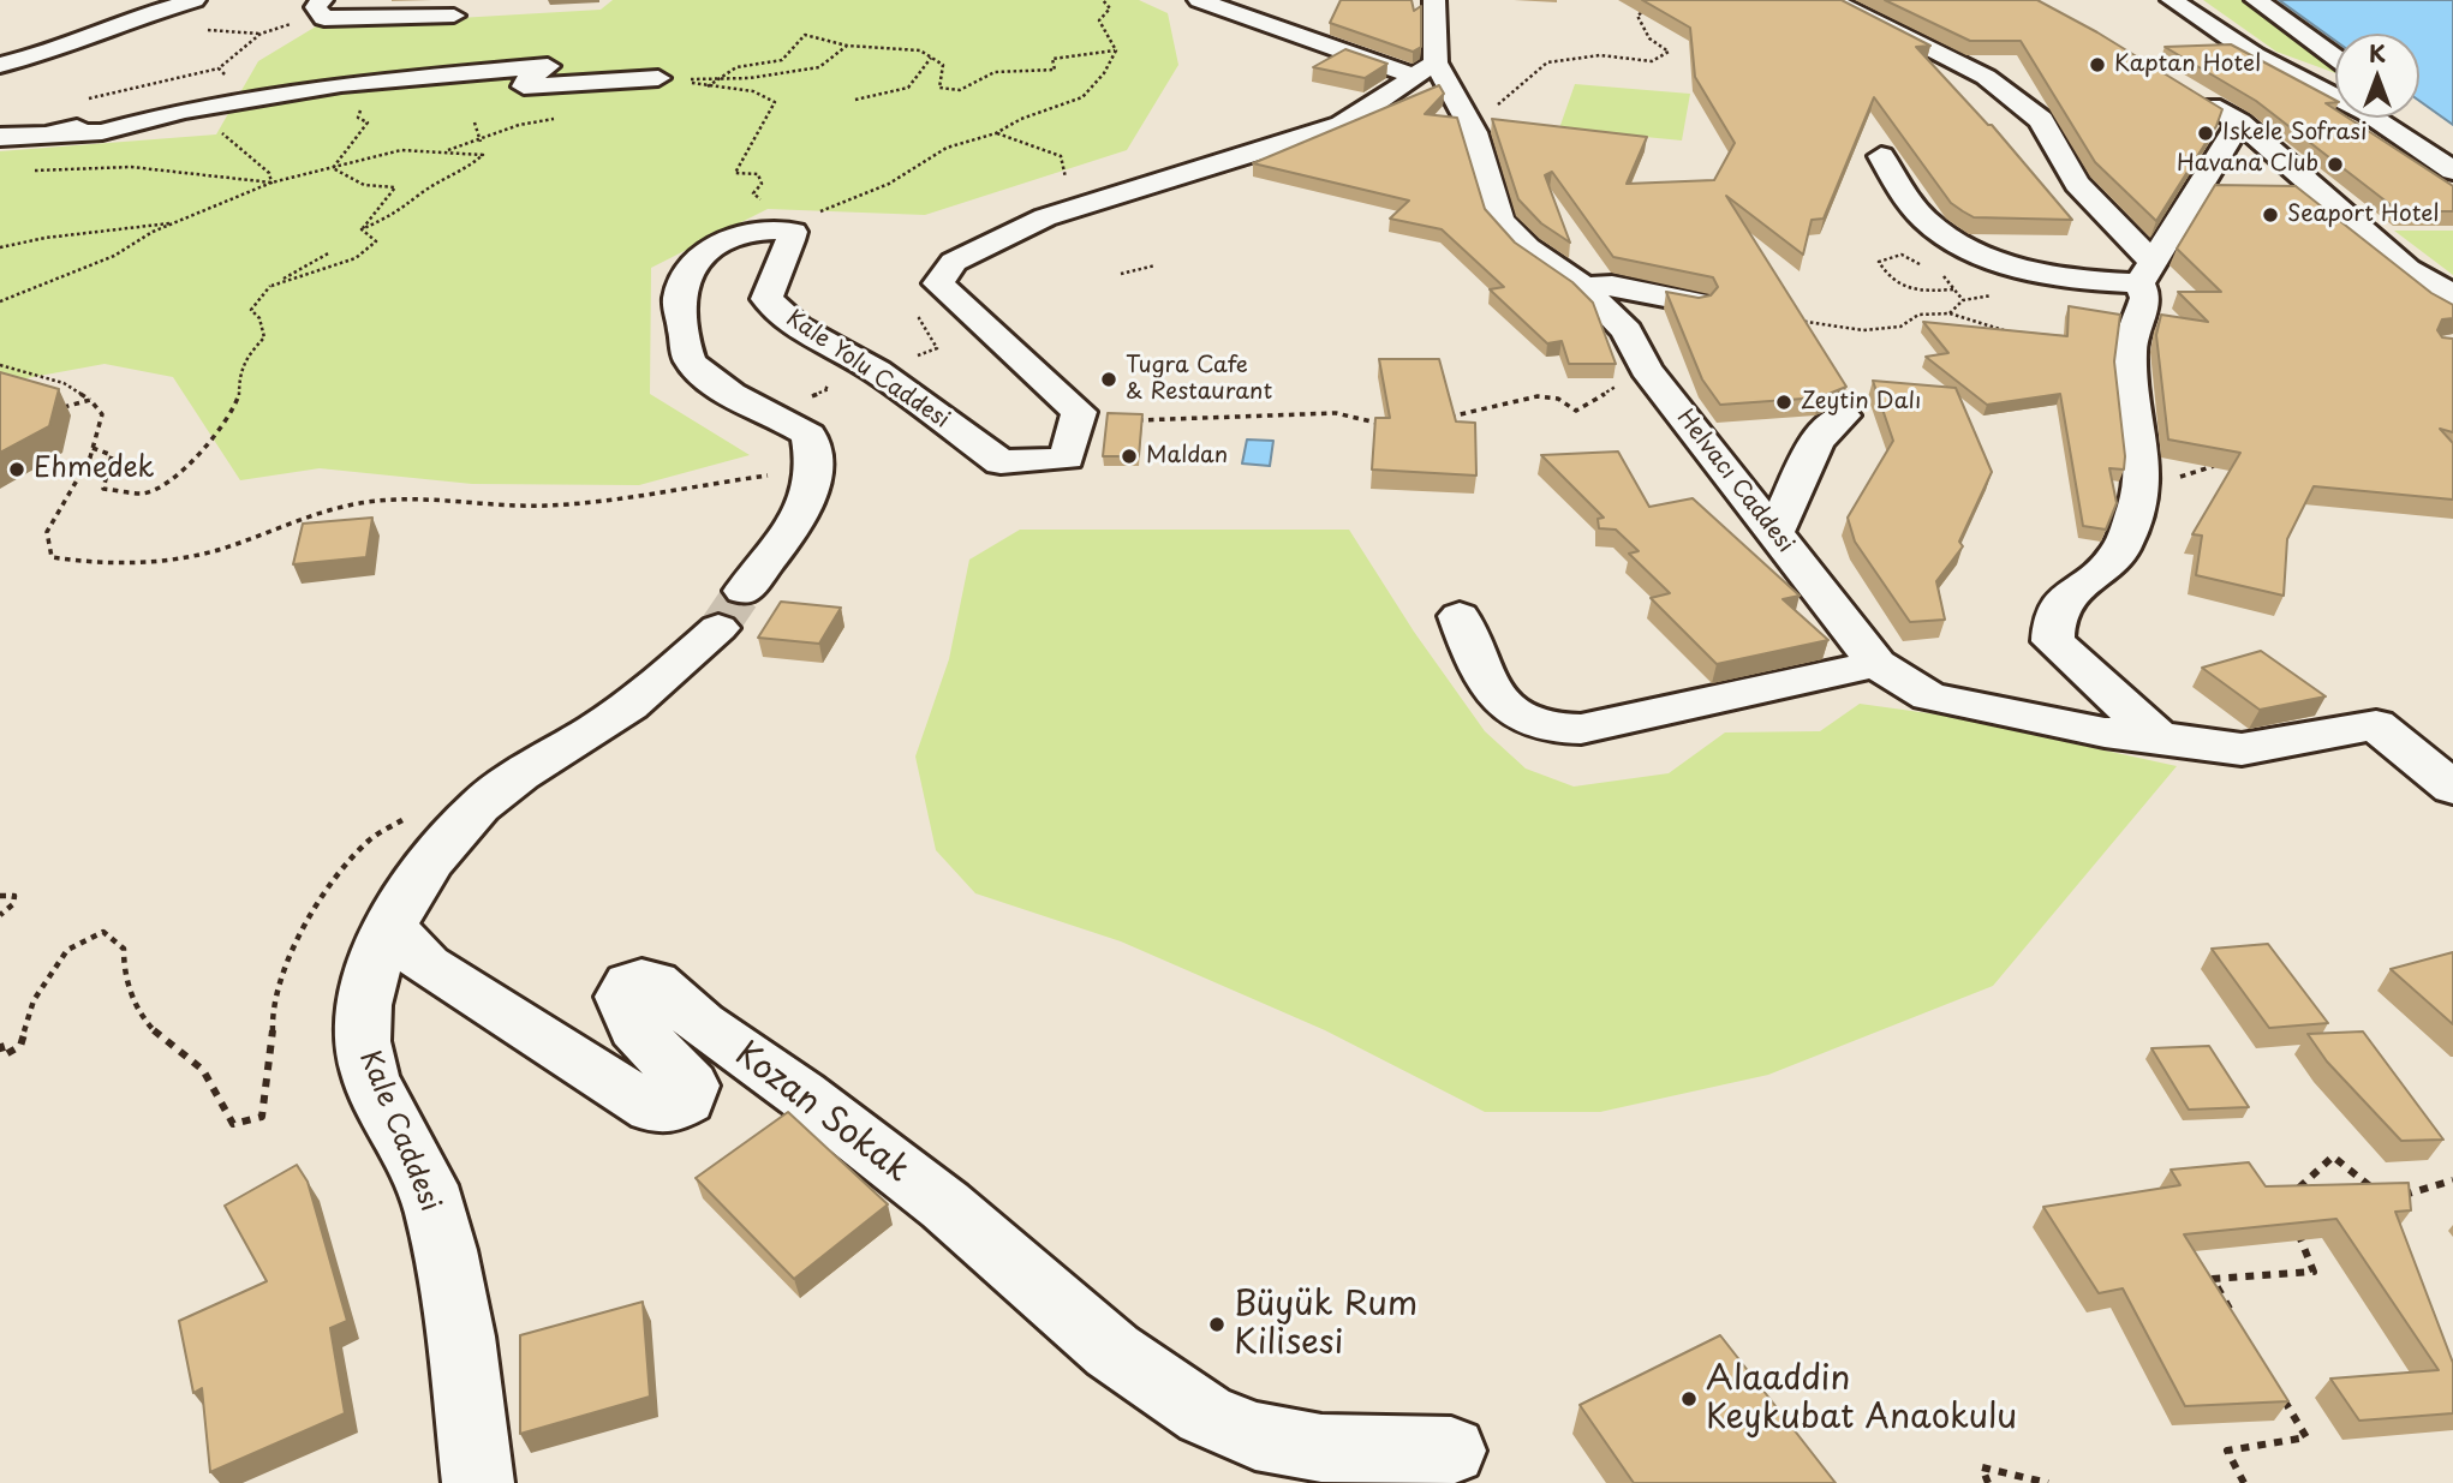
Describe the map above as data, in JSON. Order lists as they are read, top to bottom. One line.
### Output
{"streets":{"street":["Kale Yolu Caddesi","Helvacı Caddesi","Kozan Sokak","Kale Caddesi"]},"crossings":[["Kozan Sokak","Kale Caddesi"]],"places":["Kaptan Hotel","Iskele Sofrasi","Havana Club","Seaport Hotel","Tugra Cafe & Restaurant","Zeytin Dalı","Maldan","Ehmedek","Büyük Rum Kilisesi","Alaaddin Keykubat Anaokulu"],"north":"top"}
